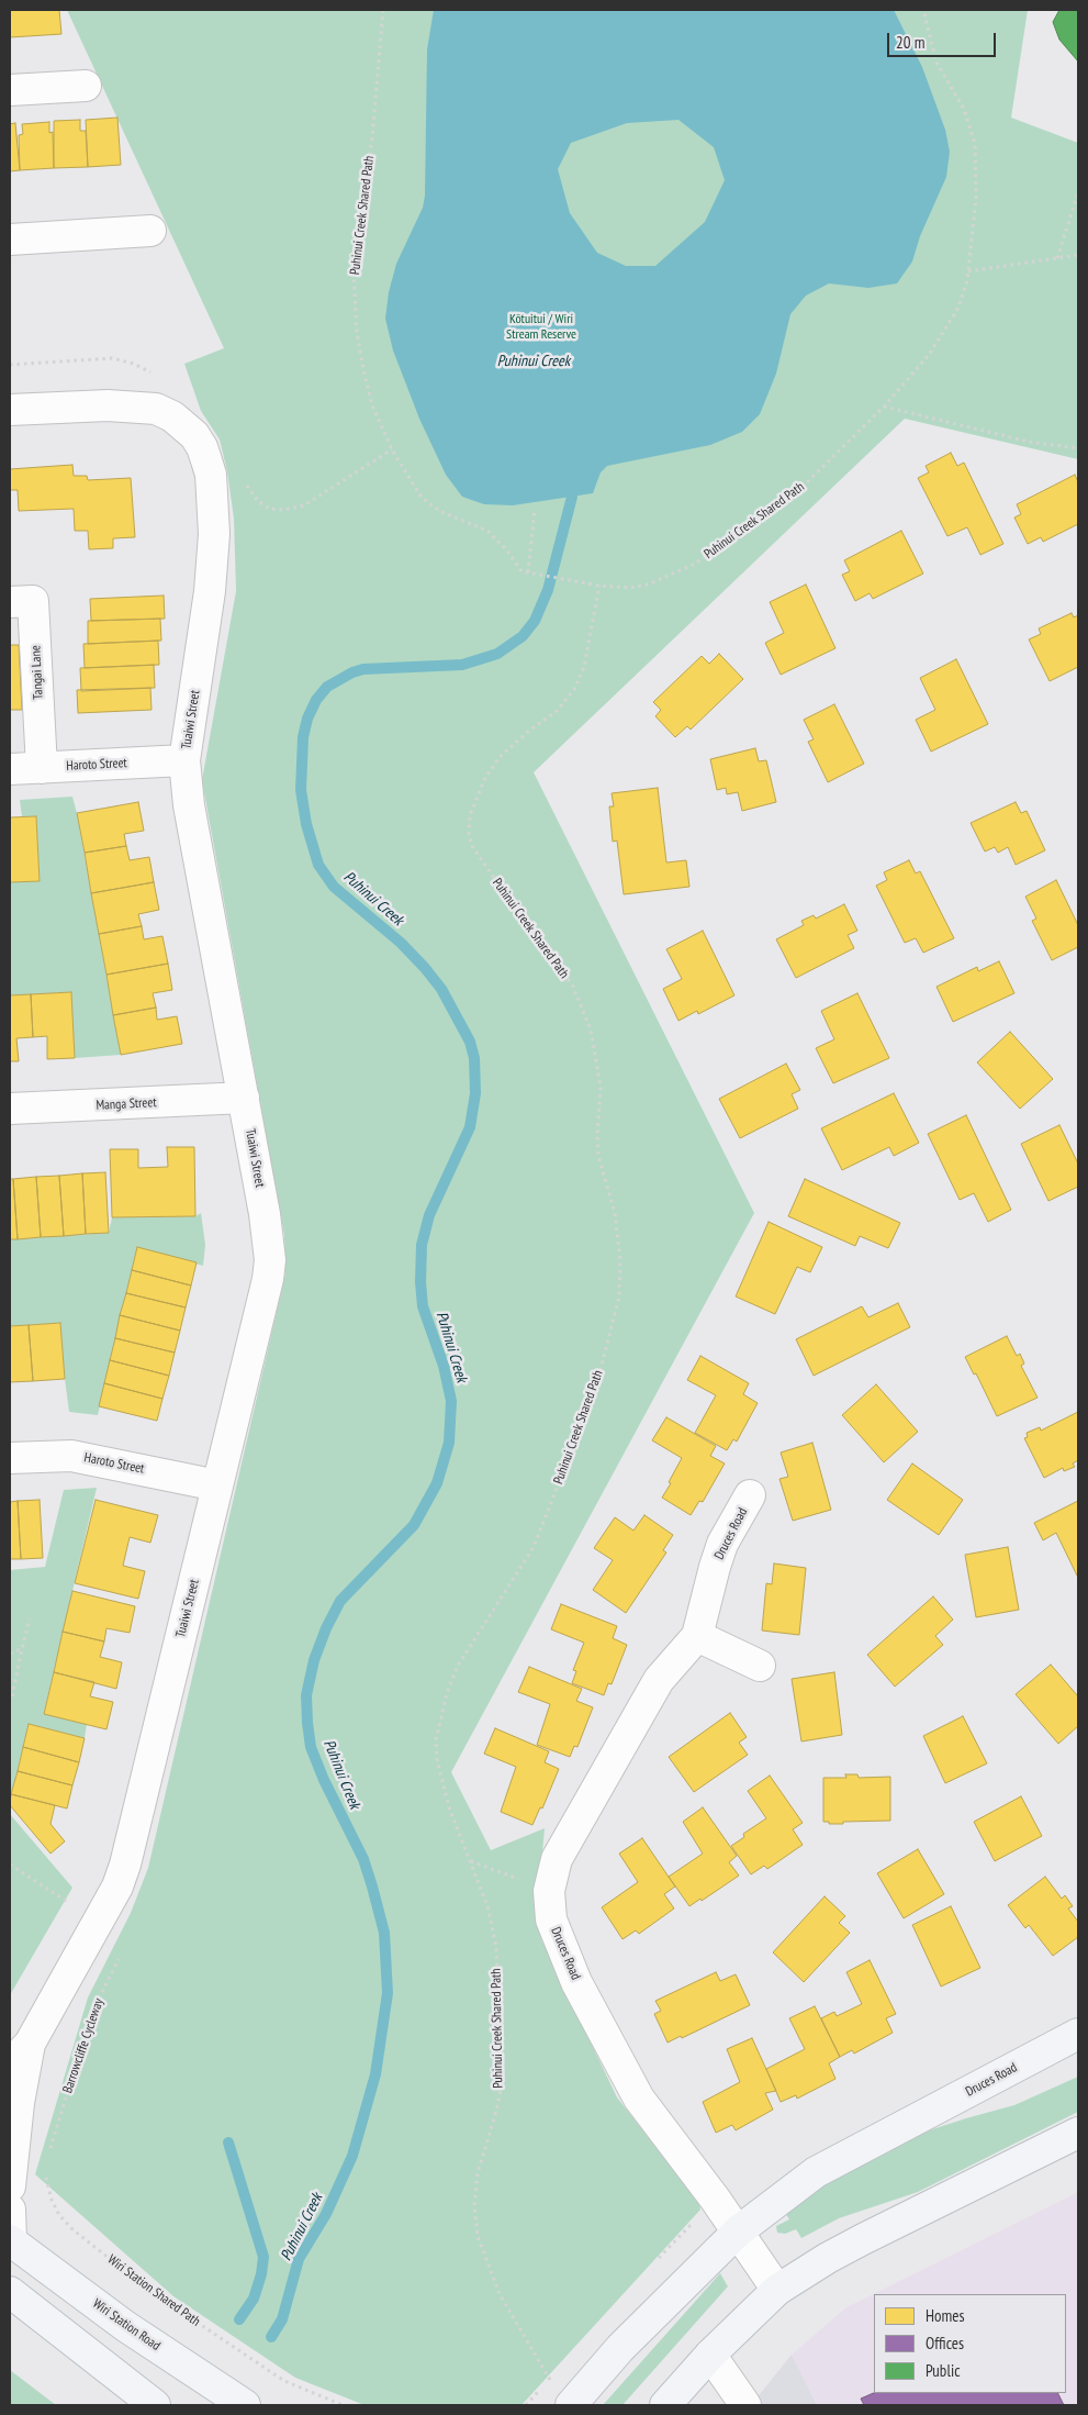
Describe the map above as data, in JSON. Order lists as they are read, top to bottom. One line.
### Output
{"streets":{"main road":["Druces Road","Wiri Station Road"],"street":["Tangai Lane","Tuaiwi Street","Haroto Street","Manga Street"],"path":["Puhinui Creek Shared Path","Barrowcliffe Cycleway","Wiri Station Shared Path"]},"crossings":[["Puhinui Creek Shared Path","Druces Road"],["Tangai Lane","Haroto Street"],["Tuaiwi Street","Haroto Street"],["Tuaiwi Street","Manga Street"],["Barrowcliffe Cycleway","Wiri Station Shared Path"]],"water":["Puhinui Creek"],"parks":["Kōtuitui / Wiri Stream Reserve"],"legend":["Homes","Offices","Public"],"scale_bar":"20 m"}
